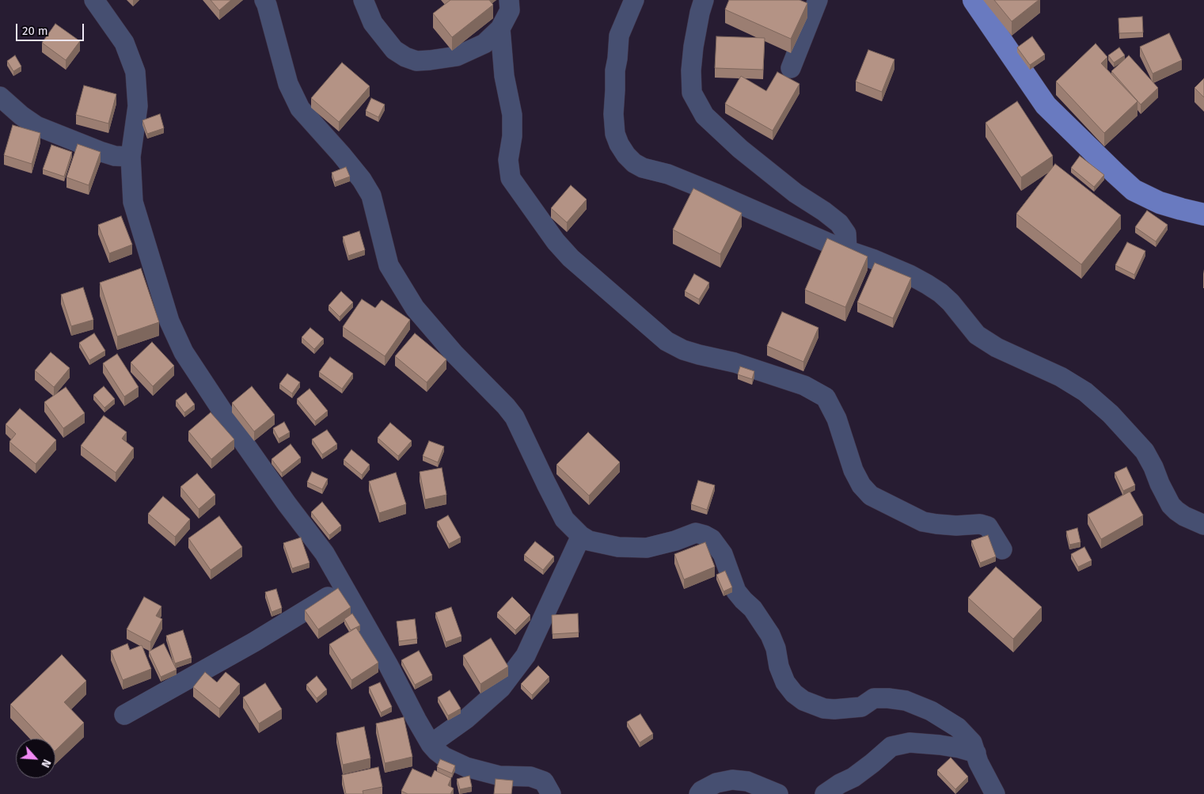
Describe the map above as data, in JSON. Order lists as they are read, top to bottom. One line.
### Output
{"scale_bar":"20 m","north":"bottom right"}
